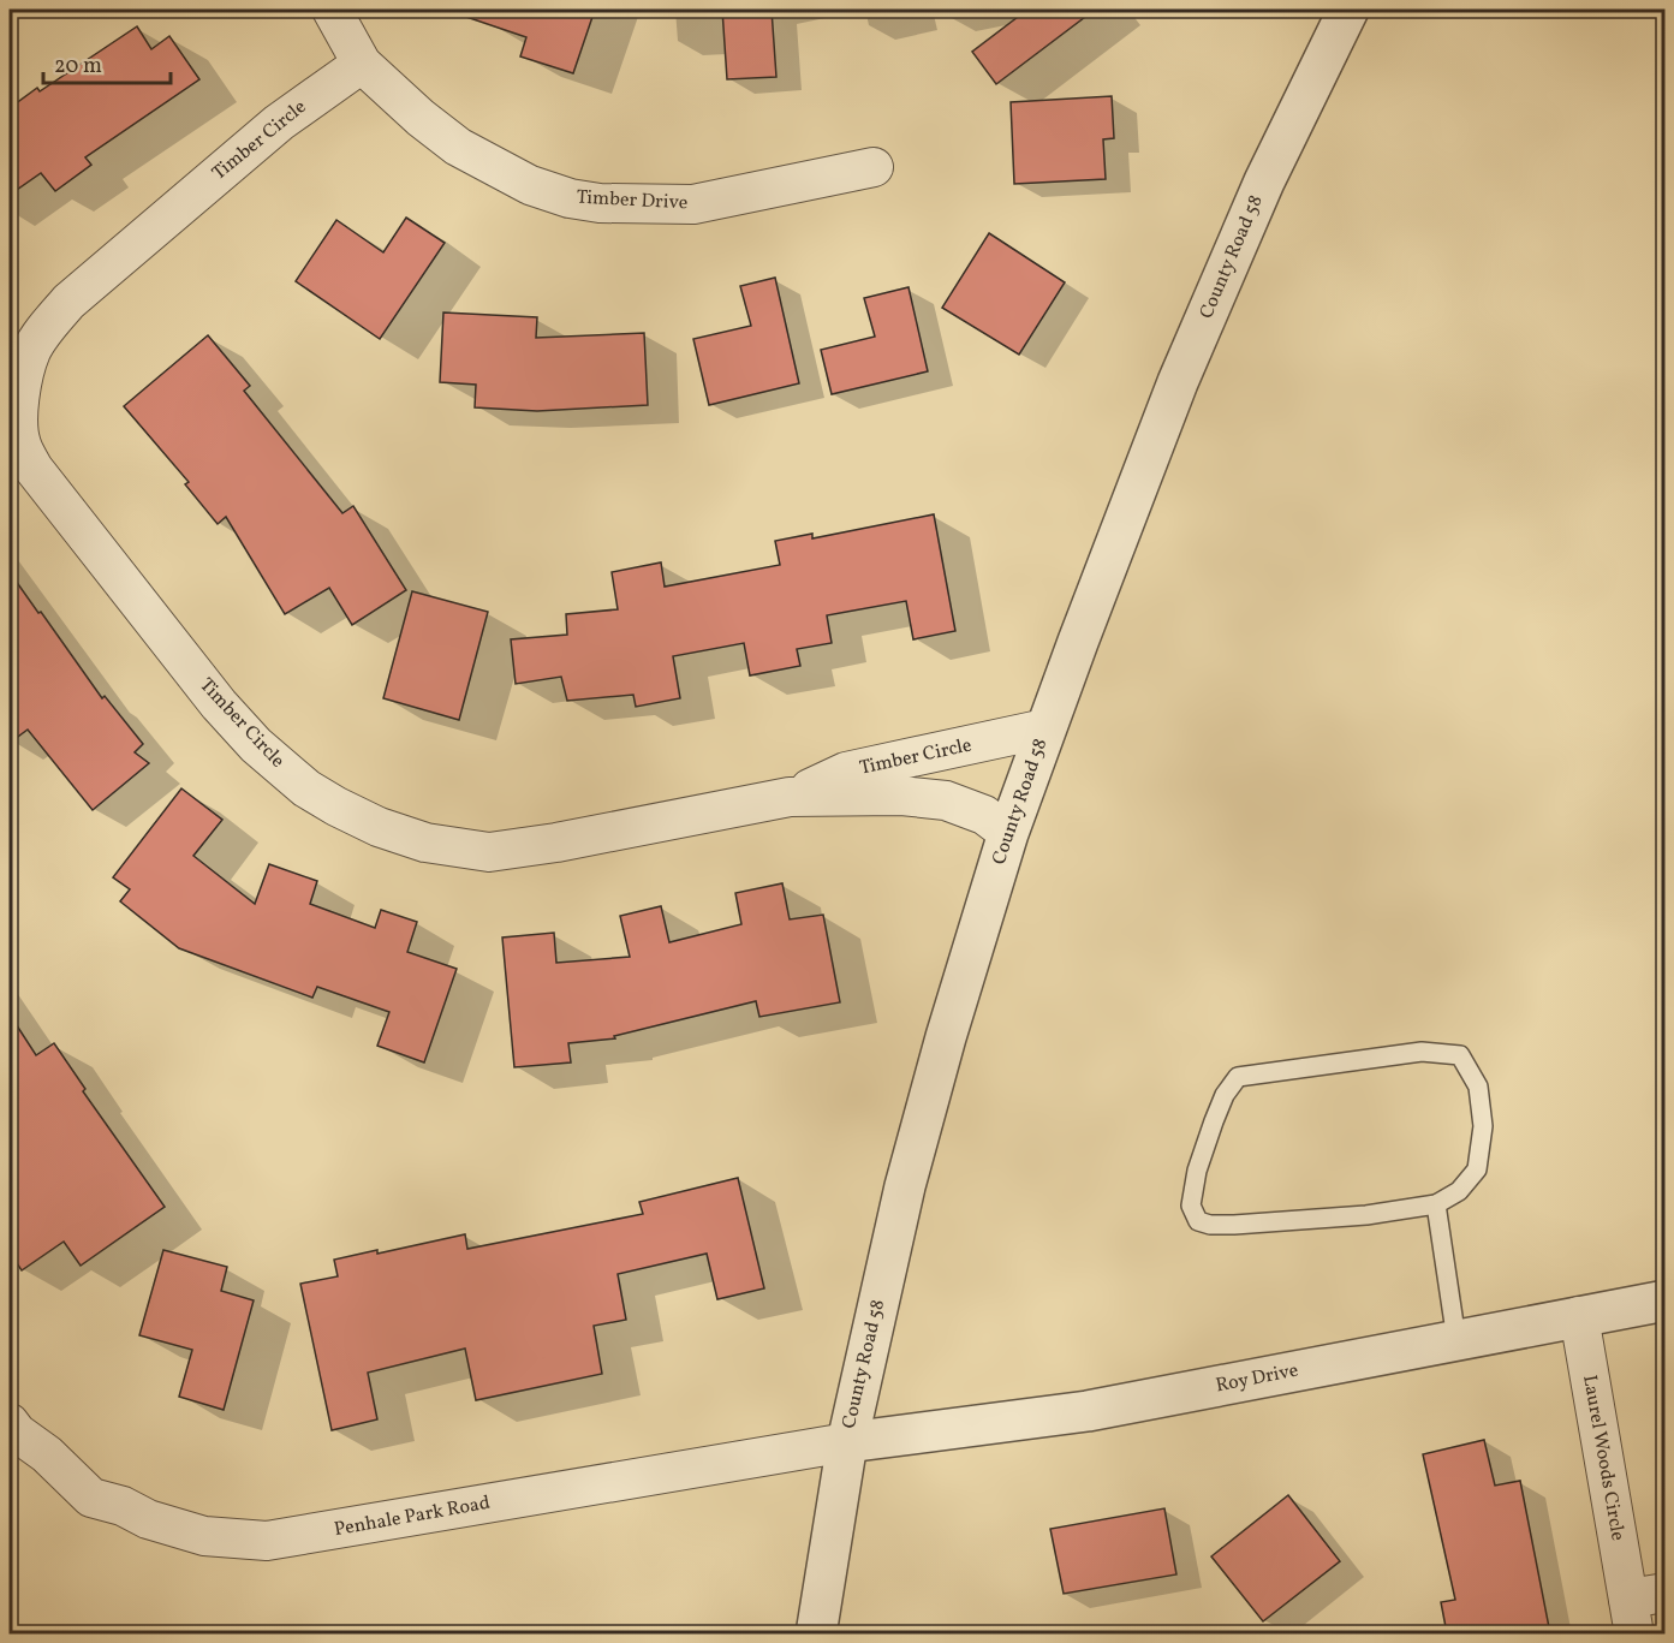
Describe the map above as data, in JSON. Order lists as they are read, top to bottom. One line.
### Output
{"streets":{"street":["Timber Circle","Timber Drive","County Road 58","Roy Drive","Laurel Woods Circle","Penhale Park Road"]},"crossings":[["Timber Circle","Timber Drive"],["Timber Circle","County Road 58"],["County Road 58","Roy Drive"],["County Road 58","Penhale Park Road"],["Roy Drive","Laurel Woods Circle"],["Roy Drive","Penhale Park Road"]],"scale_bar":"20 m"}
